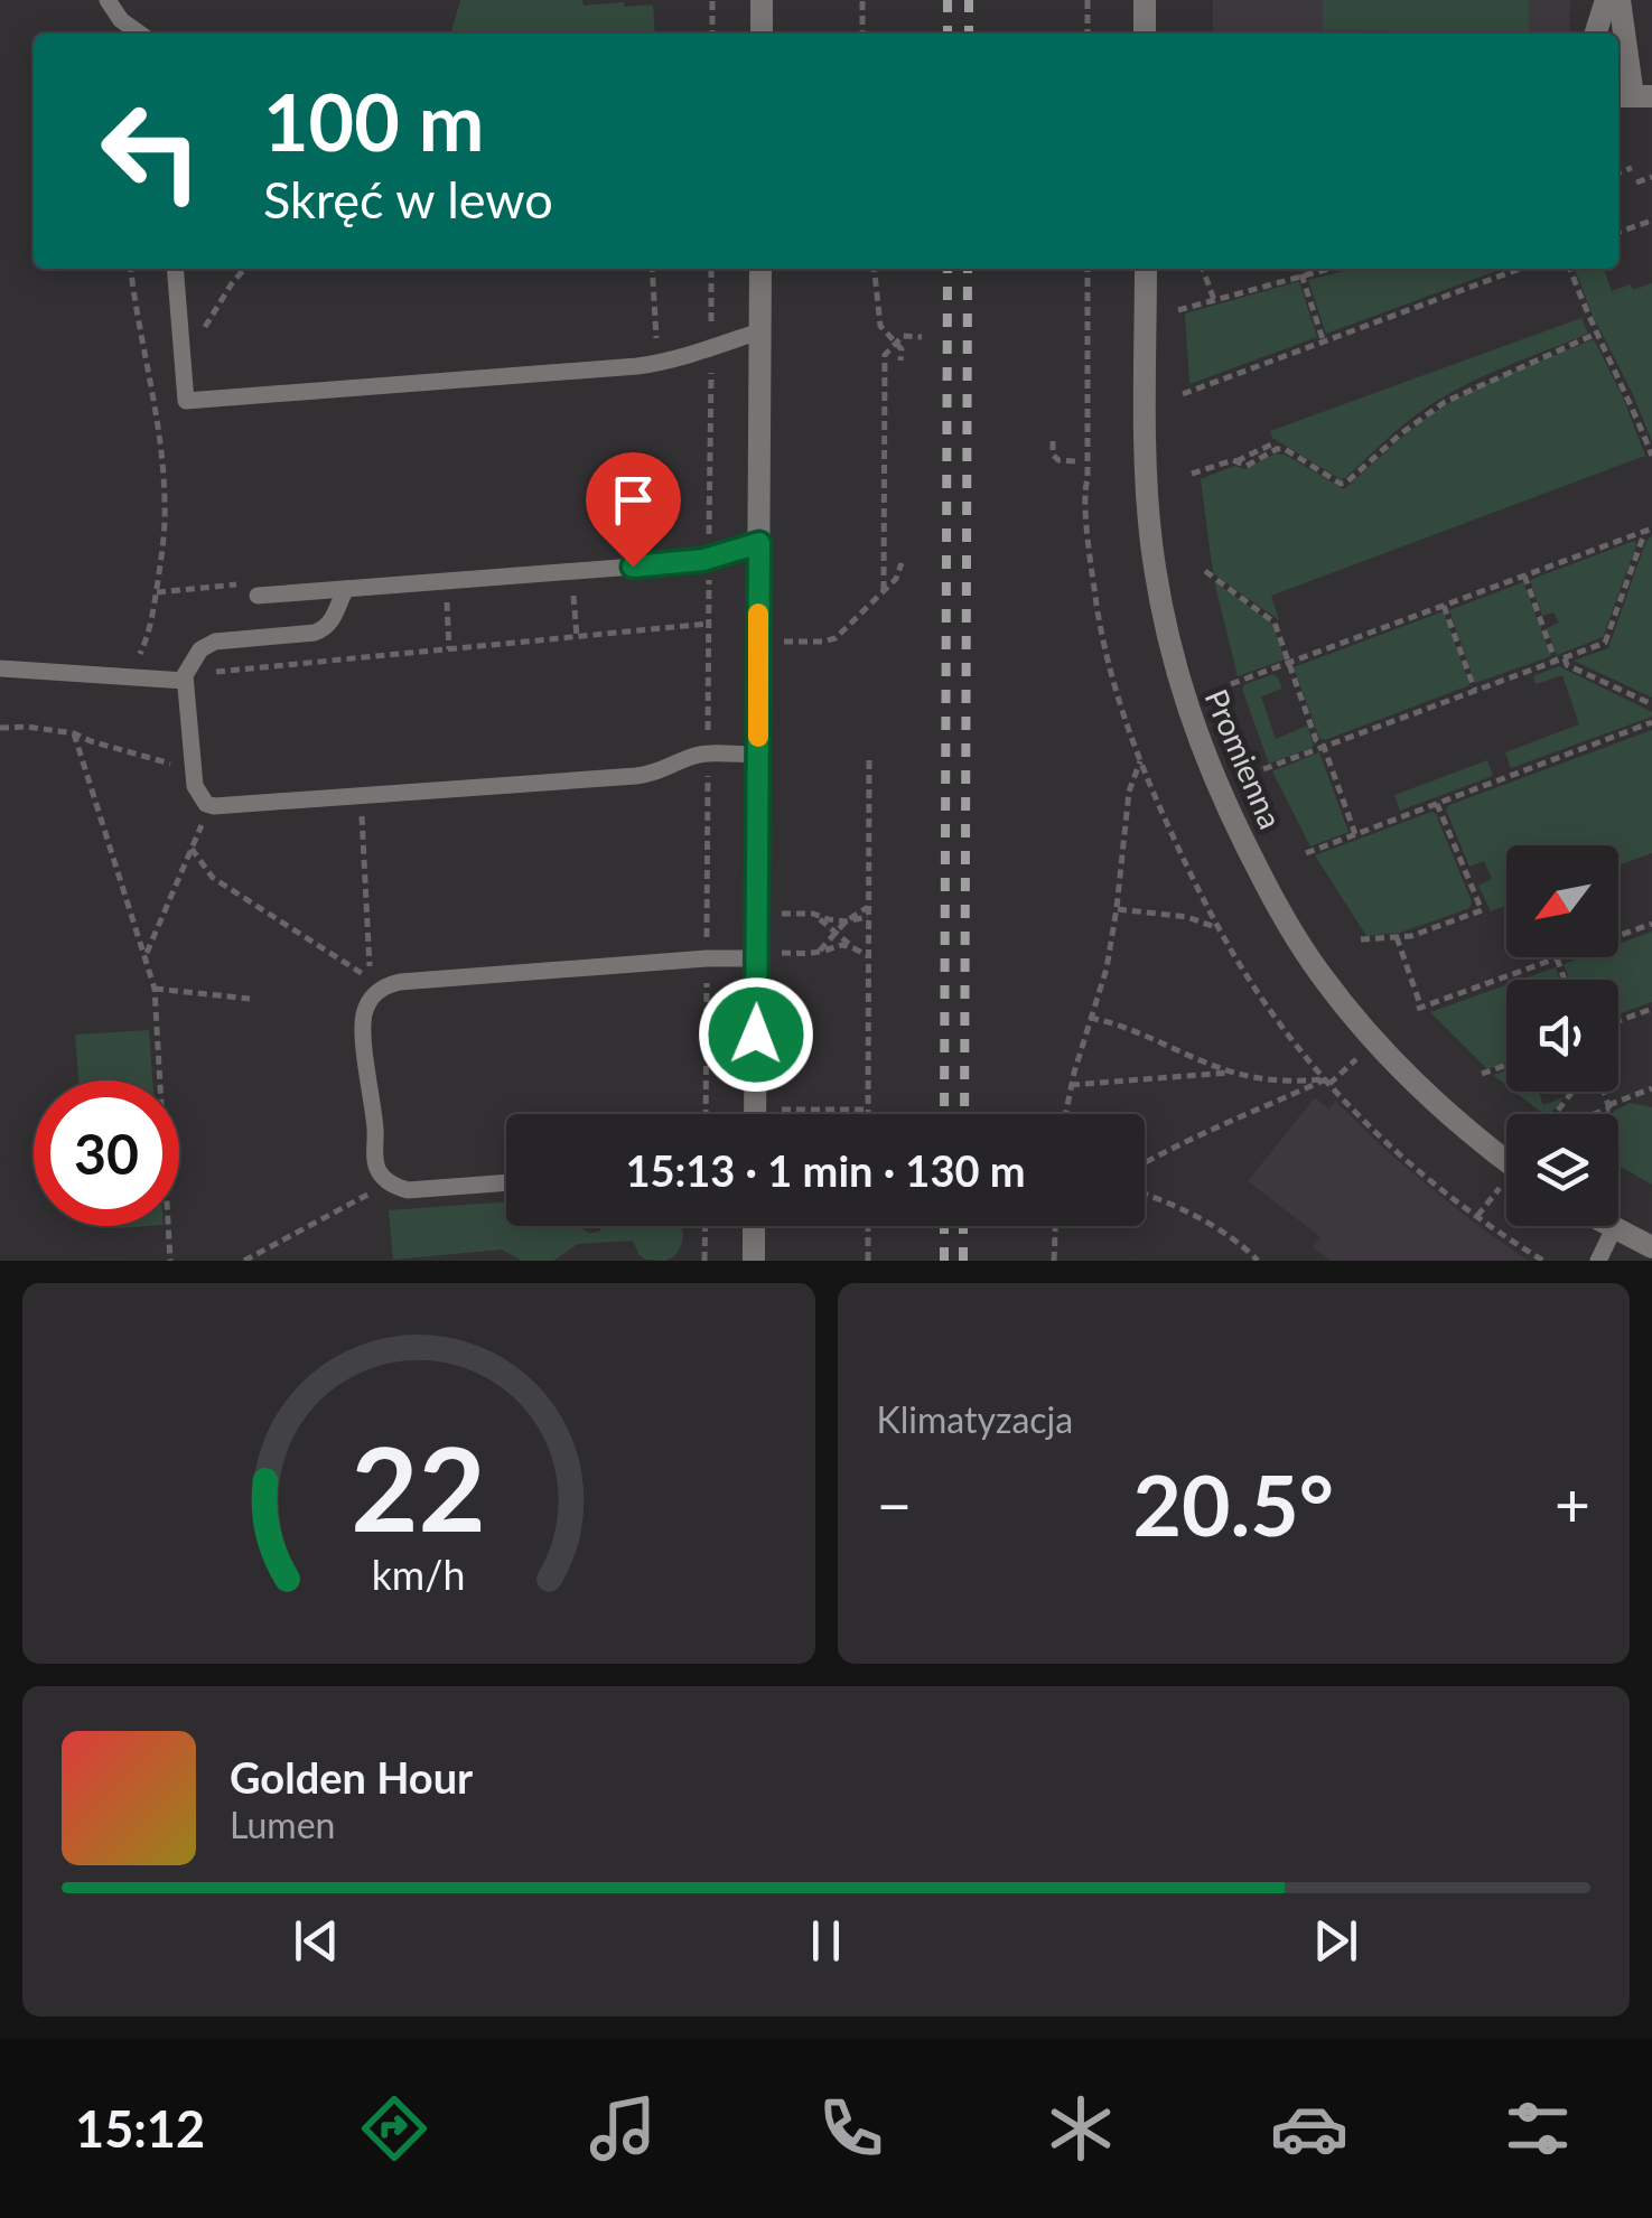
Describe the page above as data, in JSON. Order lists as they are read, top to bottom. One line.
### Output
{"streets":{"street":["Promienna"]},"north":"bottom left","page":{"turn":["100 m","Skręć w lewo"],"limit":"30","trip":"15:13 · 1 min · 130 m","tile":"Klimatyzacja","heat":["−","20.5°","+"],"song":["Golden Hour","Lumen"],"tabs":"15:12","gauge":["22","km/h"]}}
